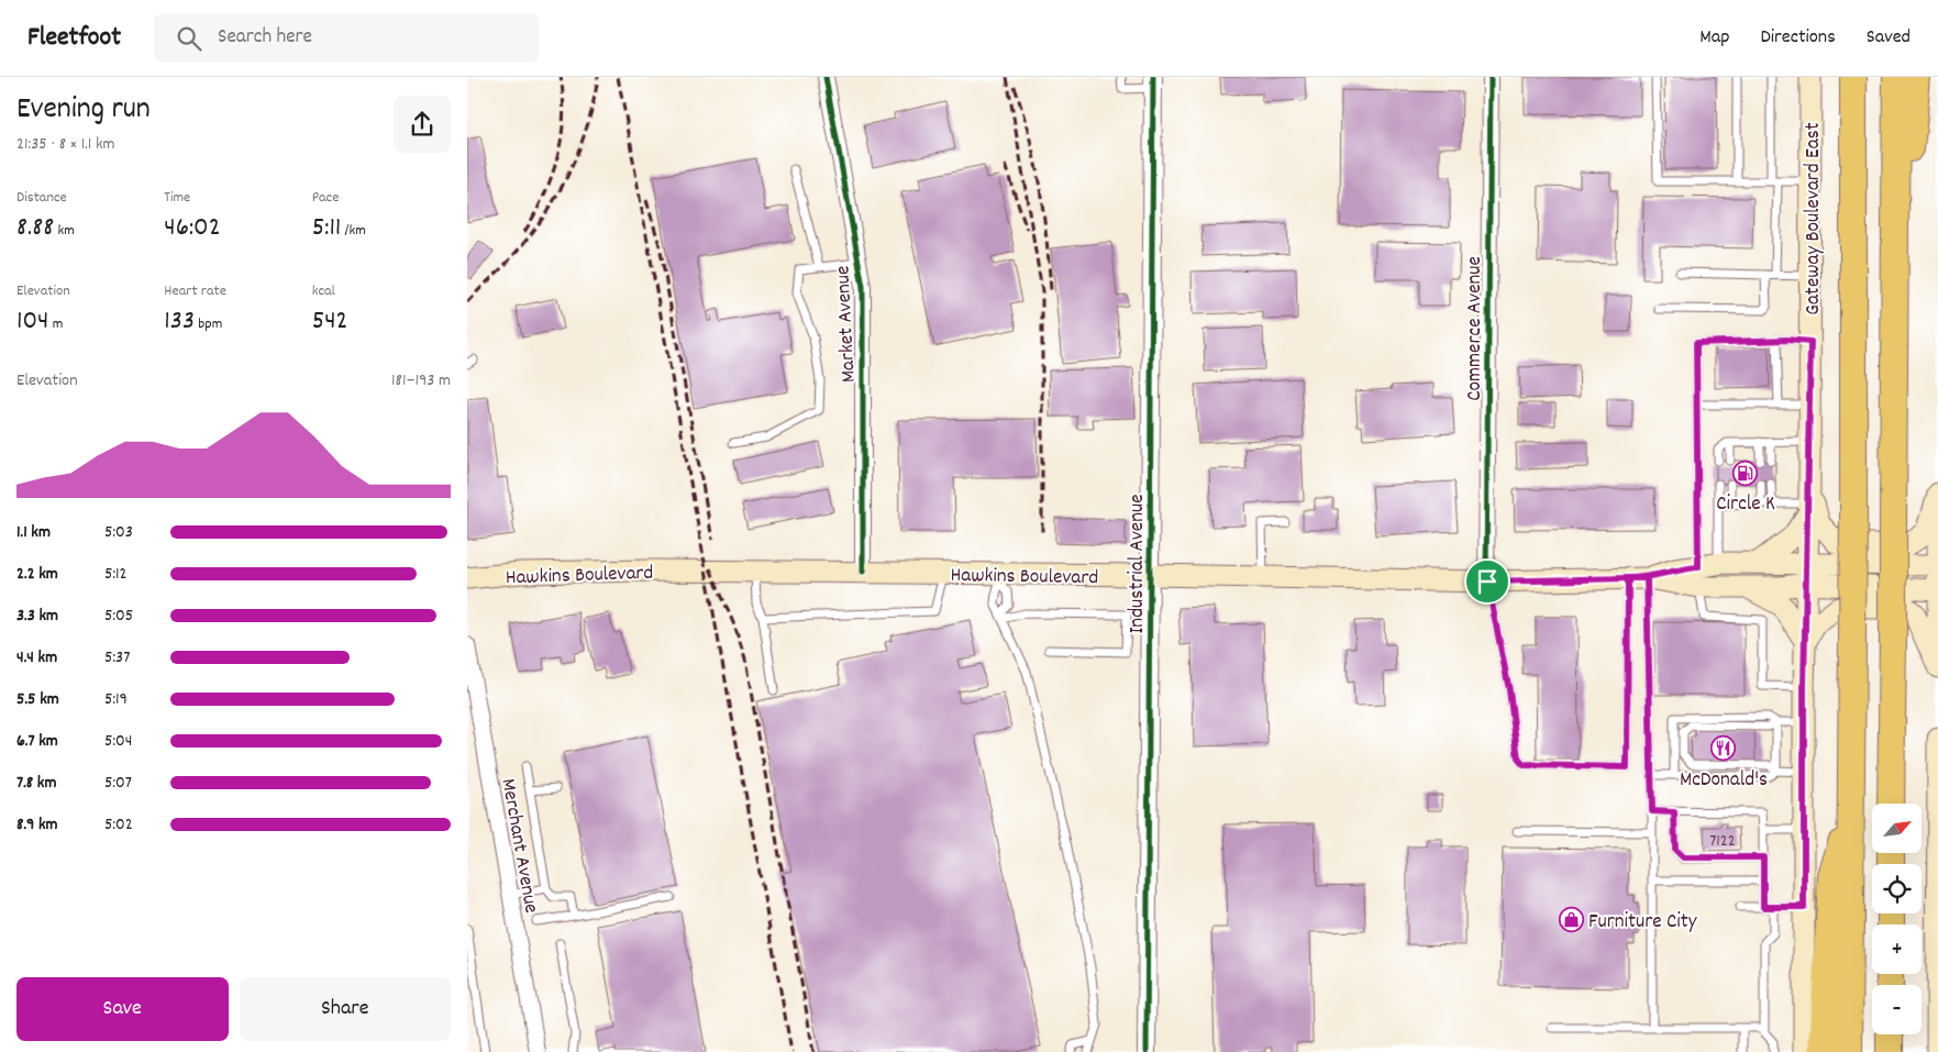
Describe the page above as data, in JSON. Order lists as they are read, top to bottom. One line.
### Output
{"streets":{"main road":["Gateway Boulevard East","Hawkins Boulevard"],"street":["Market Avenue","Commerce Avenue","Industrial Avenue","Merchant Avenue"]},"crossings":[["Gateway Boulevard East","Hawkins Boulevard"],["Market Avenue","Hawkins Boulevard"],["Commerce Avenue","Hawkins Boulevard"],["Industrial Avenue","Hawkins Boulevard"]],"places":{"fuel station":["Circle K"],"restaurant":["McDonald's"],"shop":["Furniture City"]},"house_numbers":["7122"],"north":"top right","page":{"header":"Fleetfoot","search":"Search here","nav":["Map","Directions","Saved"],"heading":["Evening run","21:35 · 8 × 1.1 km"],"stats":[["Distance","8.88 km"],["Time","46:02"],["Pace","5:11 /km"],["Elevation","104 m"],["Heart rate","133 bpm"],["kcal","542"]],"chart":["Elevation","181–193 m"],"list":[{"name":"1.1 km","note":"5:03"},{"name":"2.2 km","note":"5:12"},{"name":"3.3 km","note":"5:05"},{"name":"4.4 km","note":"5:37"},{"name":"5.5 km","note":"5:19"},{"name":"6.7 km","note":"5:04"},{"name":"7.8 km","note":"5:07"},{"name":"8.9 km","note":"5:02"}],"map_buttons":["+","−"],"buttons":["Save","Share"]}}
